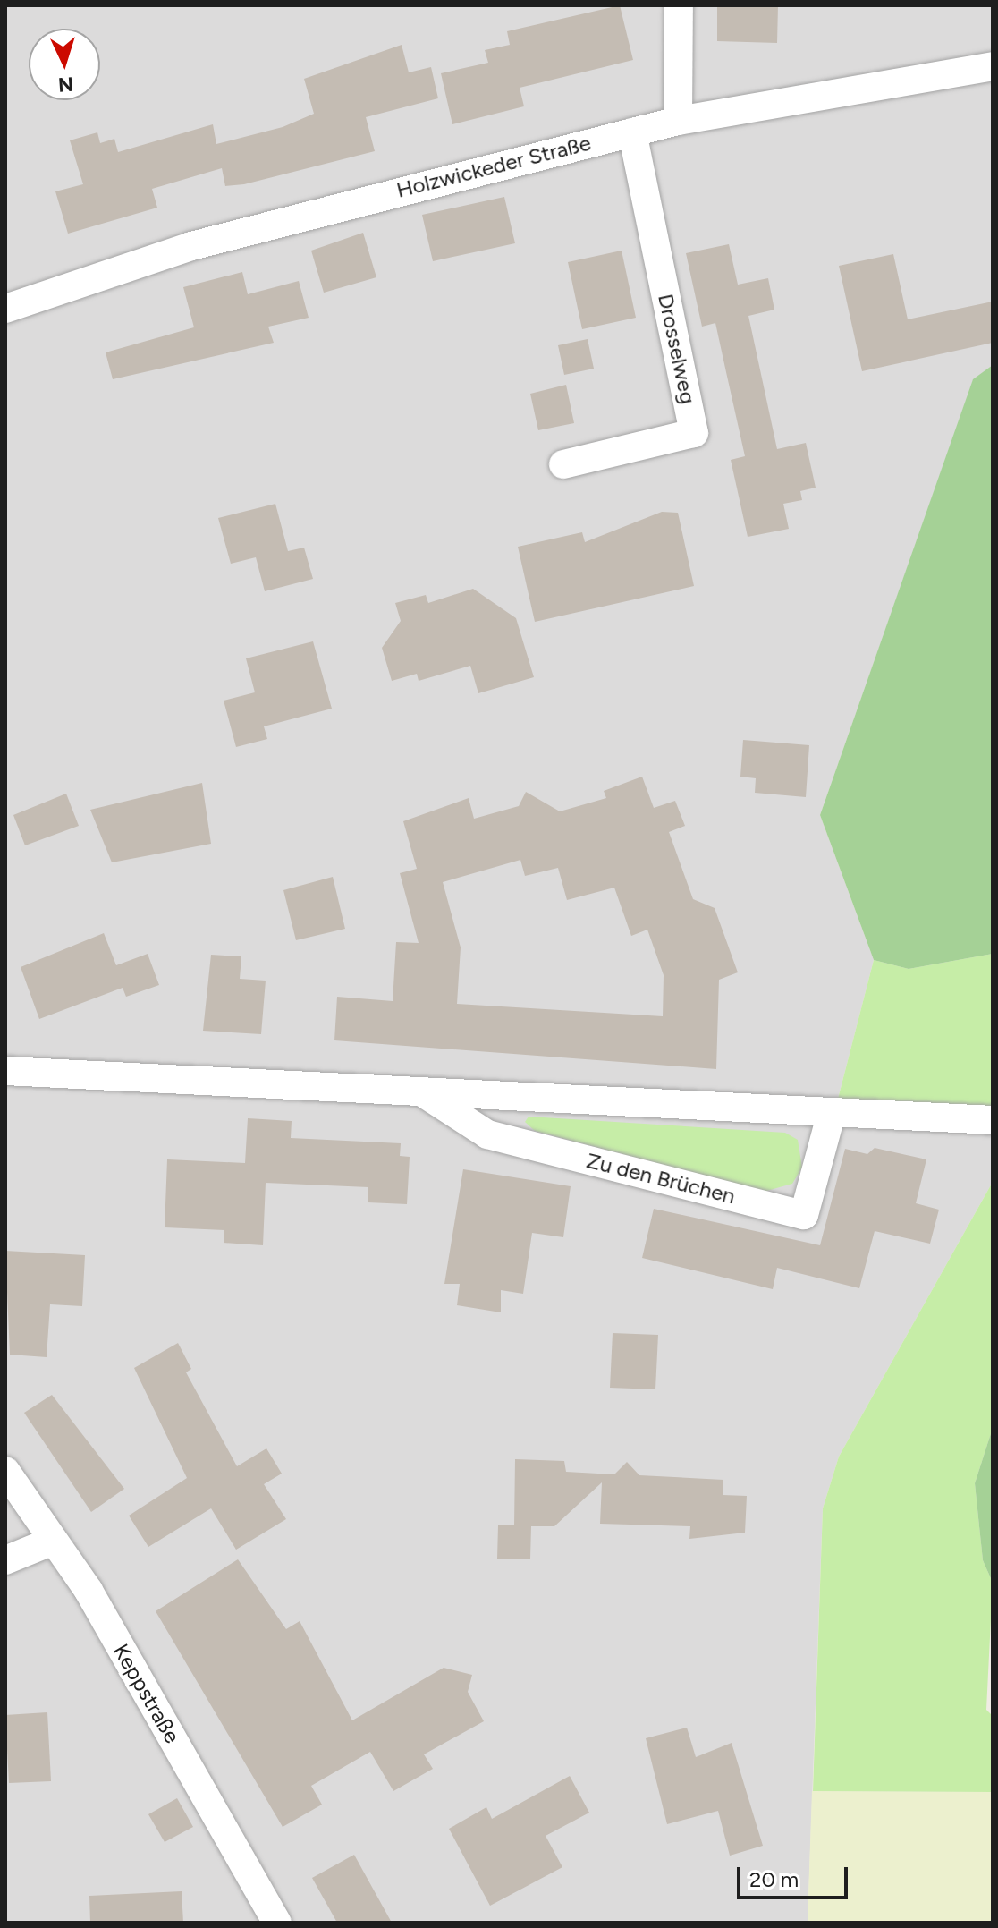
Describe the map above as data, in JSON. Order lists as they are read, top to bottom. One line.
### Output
{"streets":{"street":["Holzwickeder Straße","Drosselweg","Zu den Brüchen","Keppstraße"]},"crossings":[["Holzwickeder Straße","Drosselweg"]],"scale_bar":"20 m","north":"bottom"}
